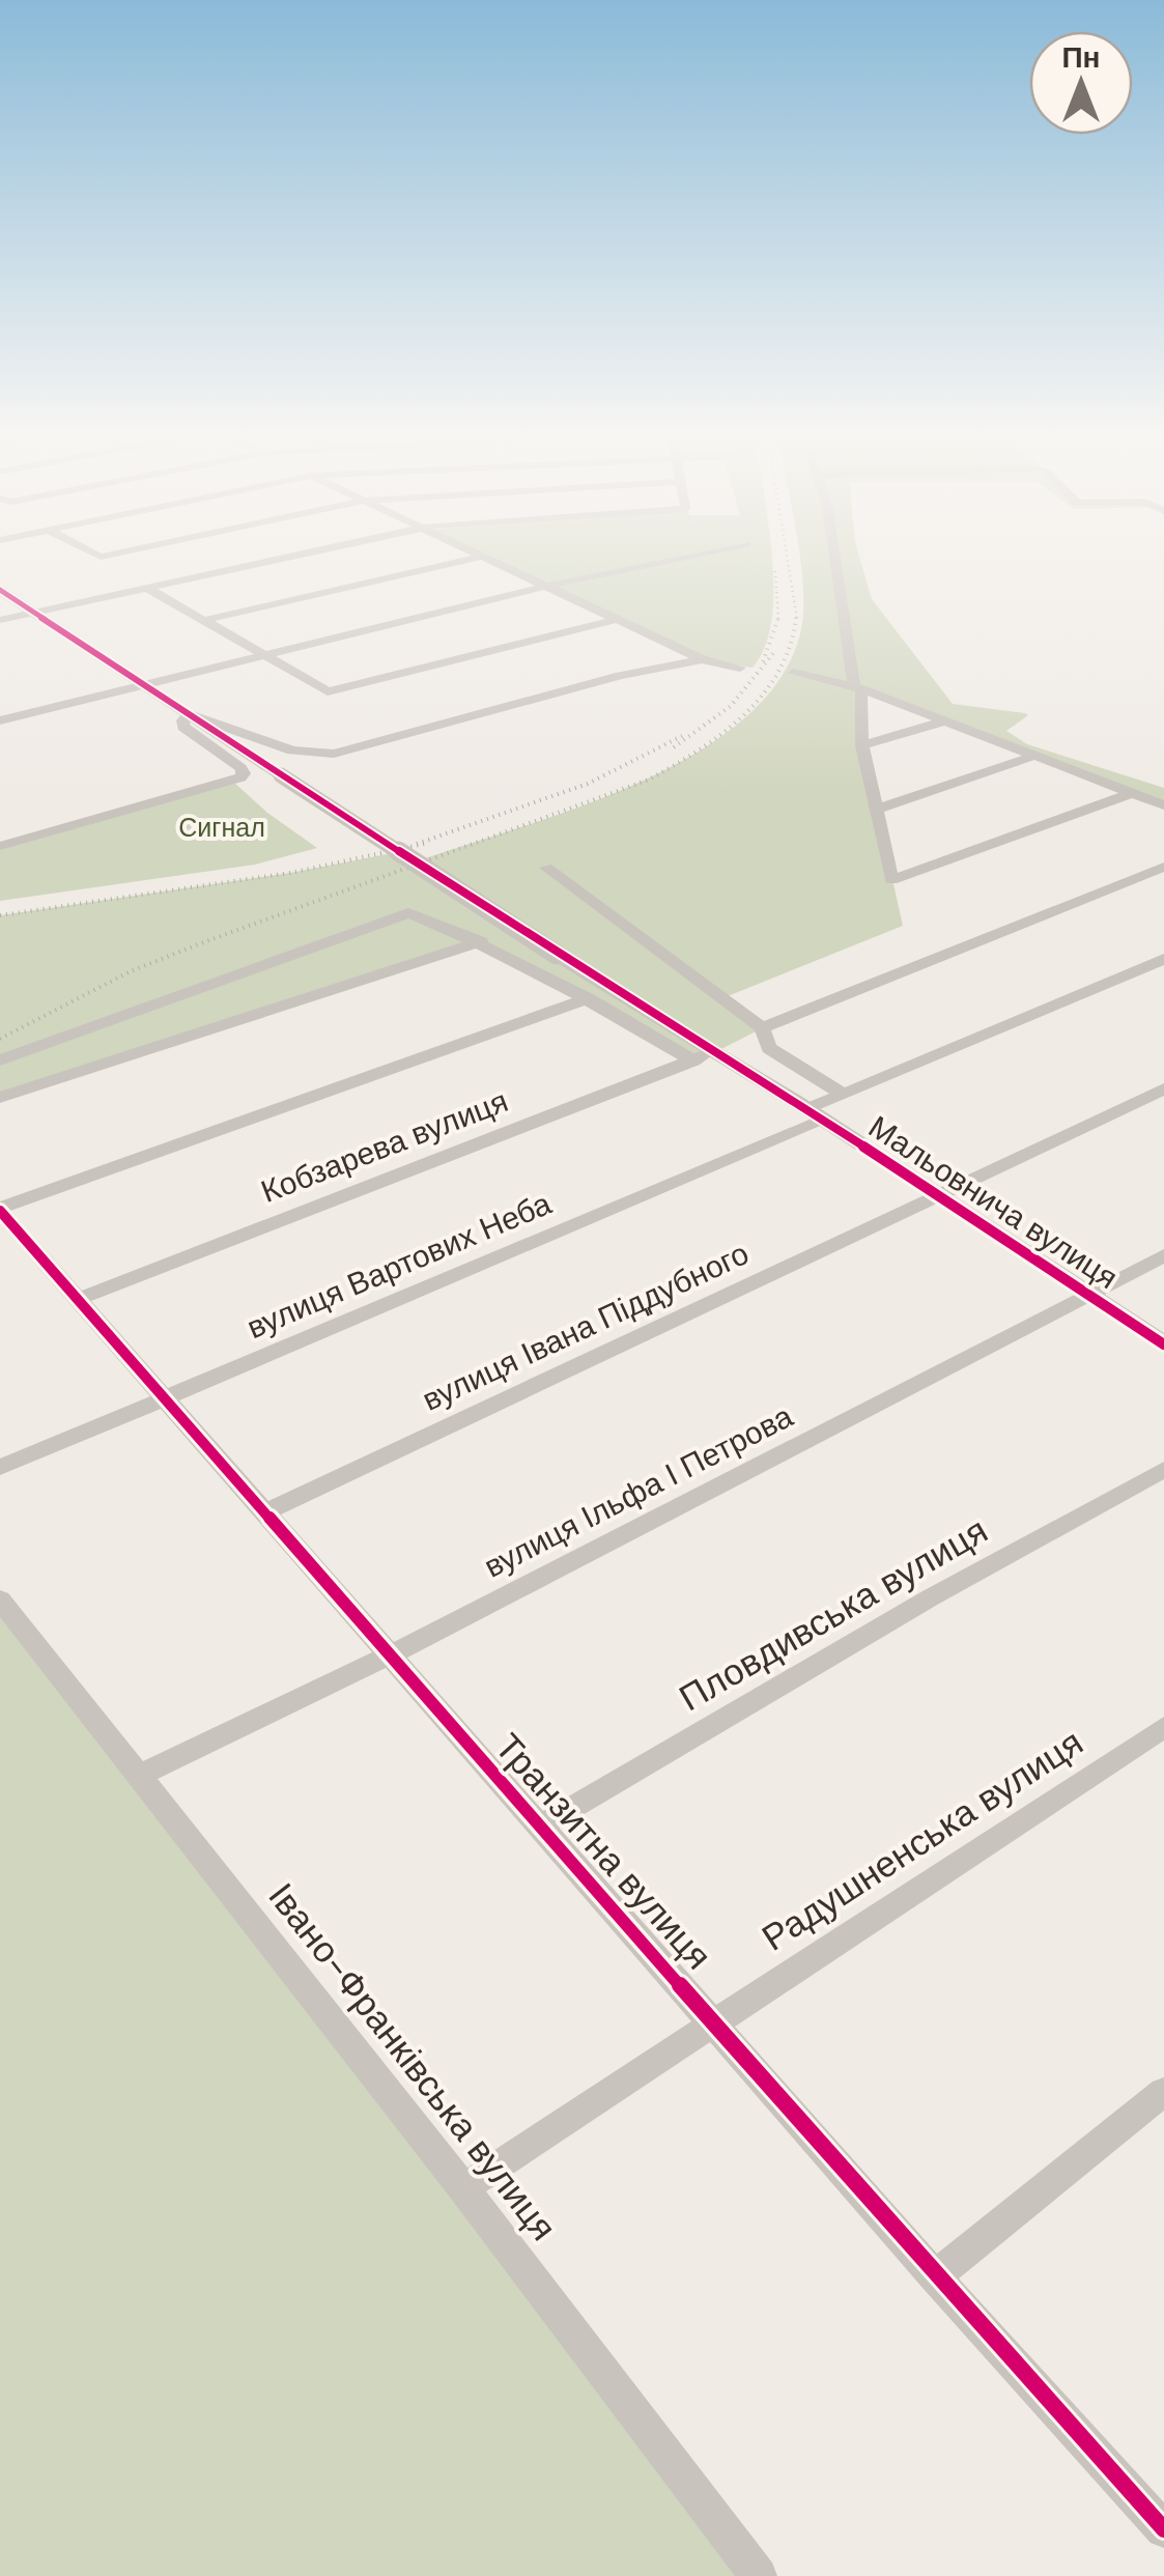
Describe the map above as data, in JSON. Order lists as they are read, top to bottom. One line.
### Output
{"streets":{"street":["Кобзарева вулиця","Мальовнича вулиця","вулиця Вартових Неба","вулиця Івана Піддубного","вулиця Ільфа І Петрова","Пловдивська вулиця","Радушненська вулиця","Транзитна вулиця","Івано-Франківська вулиця"]},"crossings":[["Кобзарева вулиця","Мальовнича вулиця"],["Кобзарева вулиця","Транзитна вулиця"],["Мальовнича вулиця","вулиця Вартових Неба"],["Мальовнича вулиця","вулиця Івана Піддубного"],["Мальовнича вулиця","вулиця Ільфа І Петрова"],["вулиця Вартових Неба","Транзитна вулиця"],["вулиця Івана Піддубного","Транзитна вулиця"],["вулиця Ільфа І Петрова","Транзитна вулиця"],["вулиця Ільфа І Петрова","Івано-Франківська вулиця"],["Пловдивська вулиця","Транзитна вулиця"],["Радушненська вулиця","Транзитна вулиця"],["Радушненська вулиця","Івано-Франківська вулиця"]],"parks":["Сигнал"],"north":"top"}
